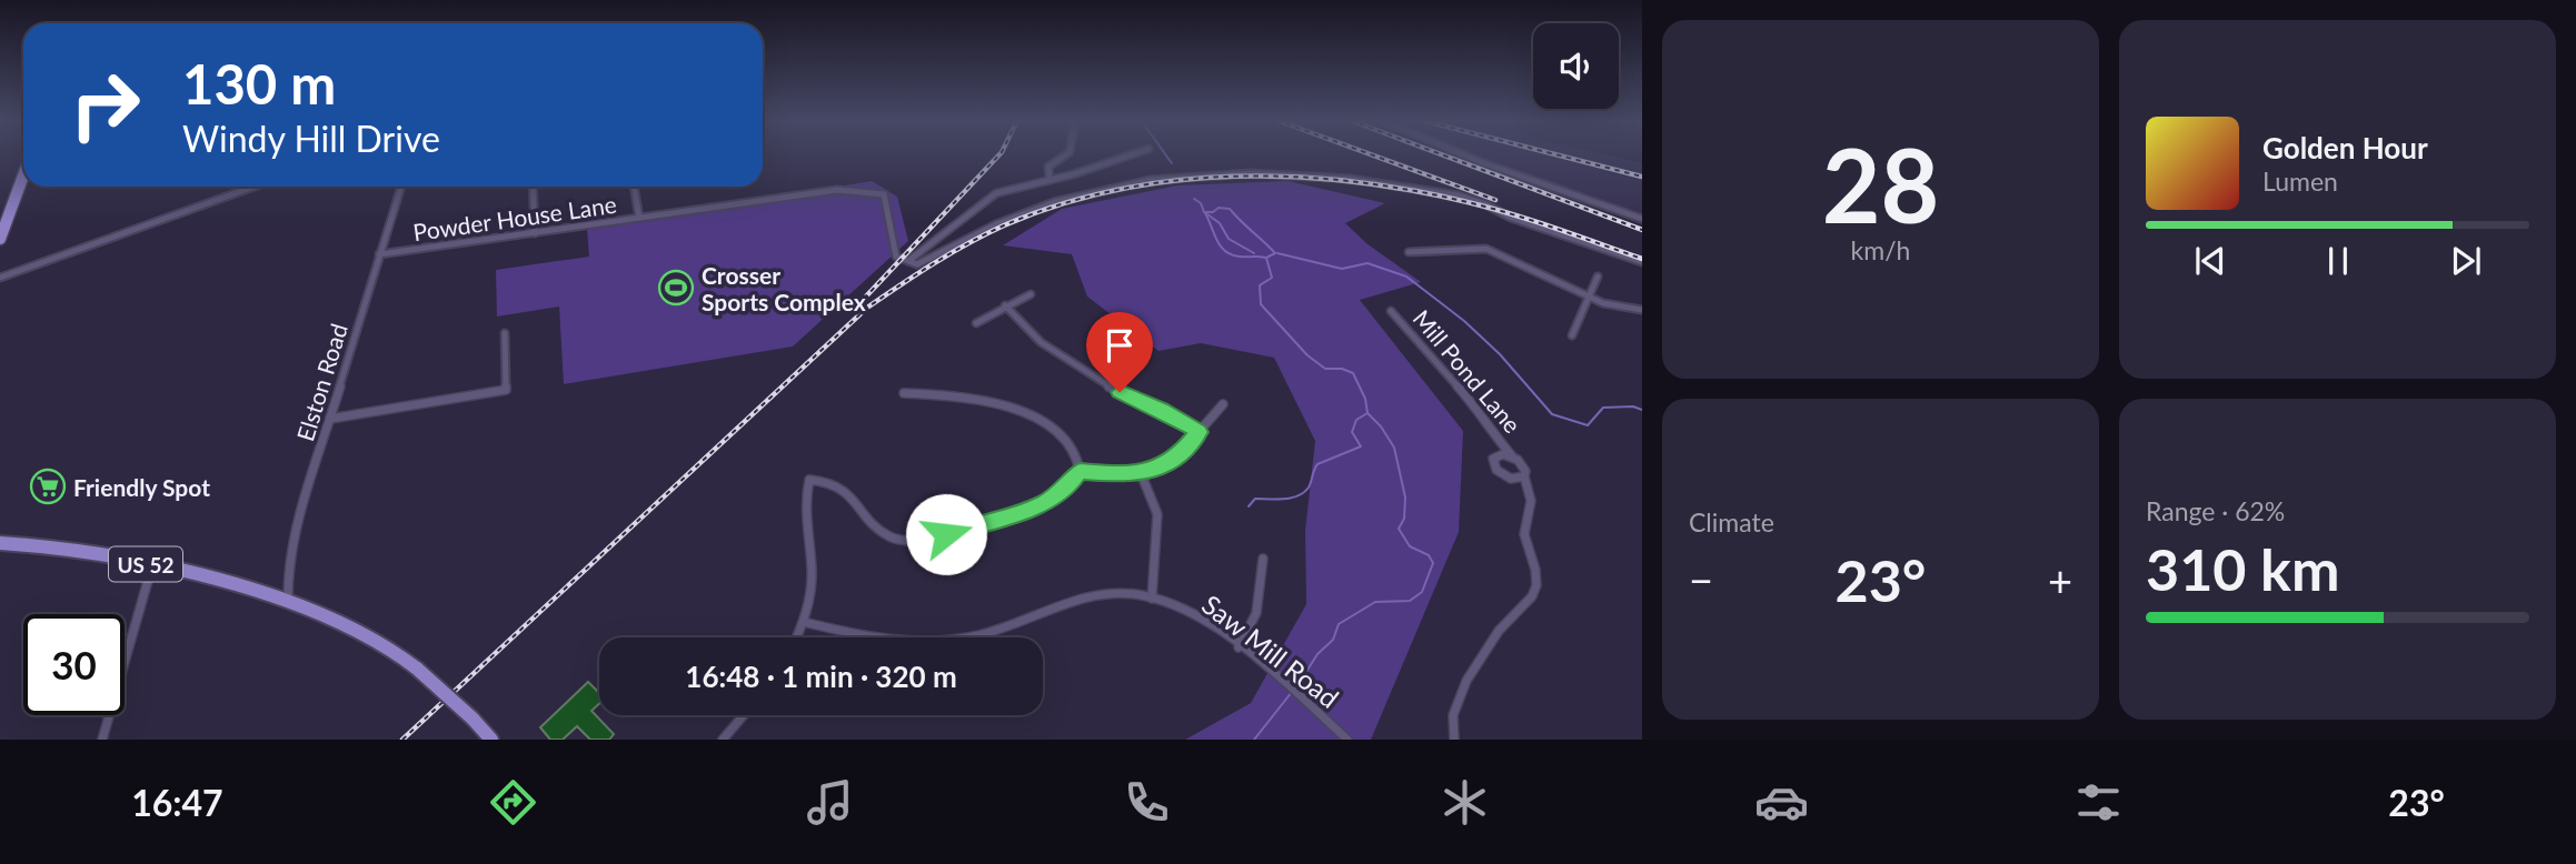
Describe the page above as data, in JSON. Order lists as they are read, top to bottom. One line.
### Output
{"streets":{"main road":["US 52"],"street":["Powder House Lane","Mill Pond Lane","Elston Road","Saw Mill Road"]},"crossings":[["Powder House Lane","Elston Road"],["Elston Road","US 52"]],"places":{"sports":["Crosser Sports Complex"],"supermarket":["Friendly Spot"]},"page":{"tile":[["28","km/h"],"Climate",["Range · 62%","310 km"]],"turn":["130 m","Windy Hill Drive"],"song":["Golden Hour","Lumen"],"heat":["−","23°","+"],"limit":"30","trip":"16:48 · 1 min · 320 m","tabs":["16:47","23°"]}}
